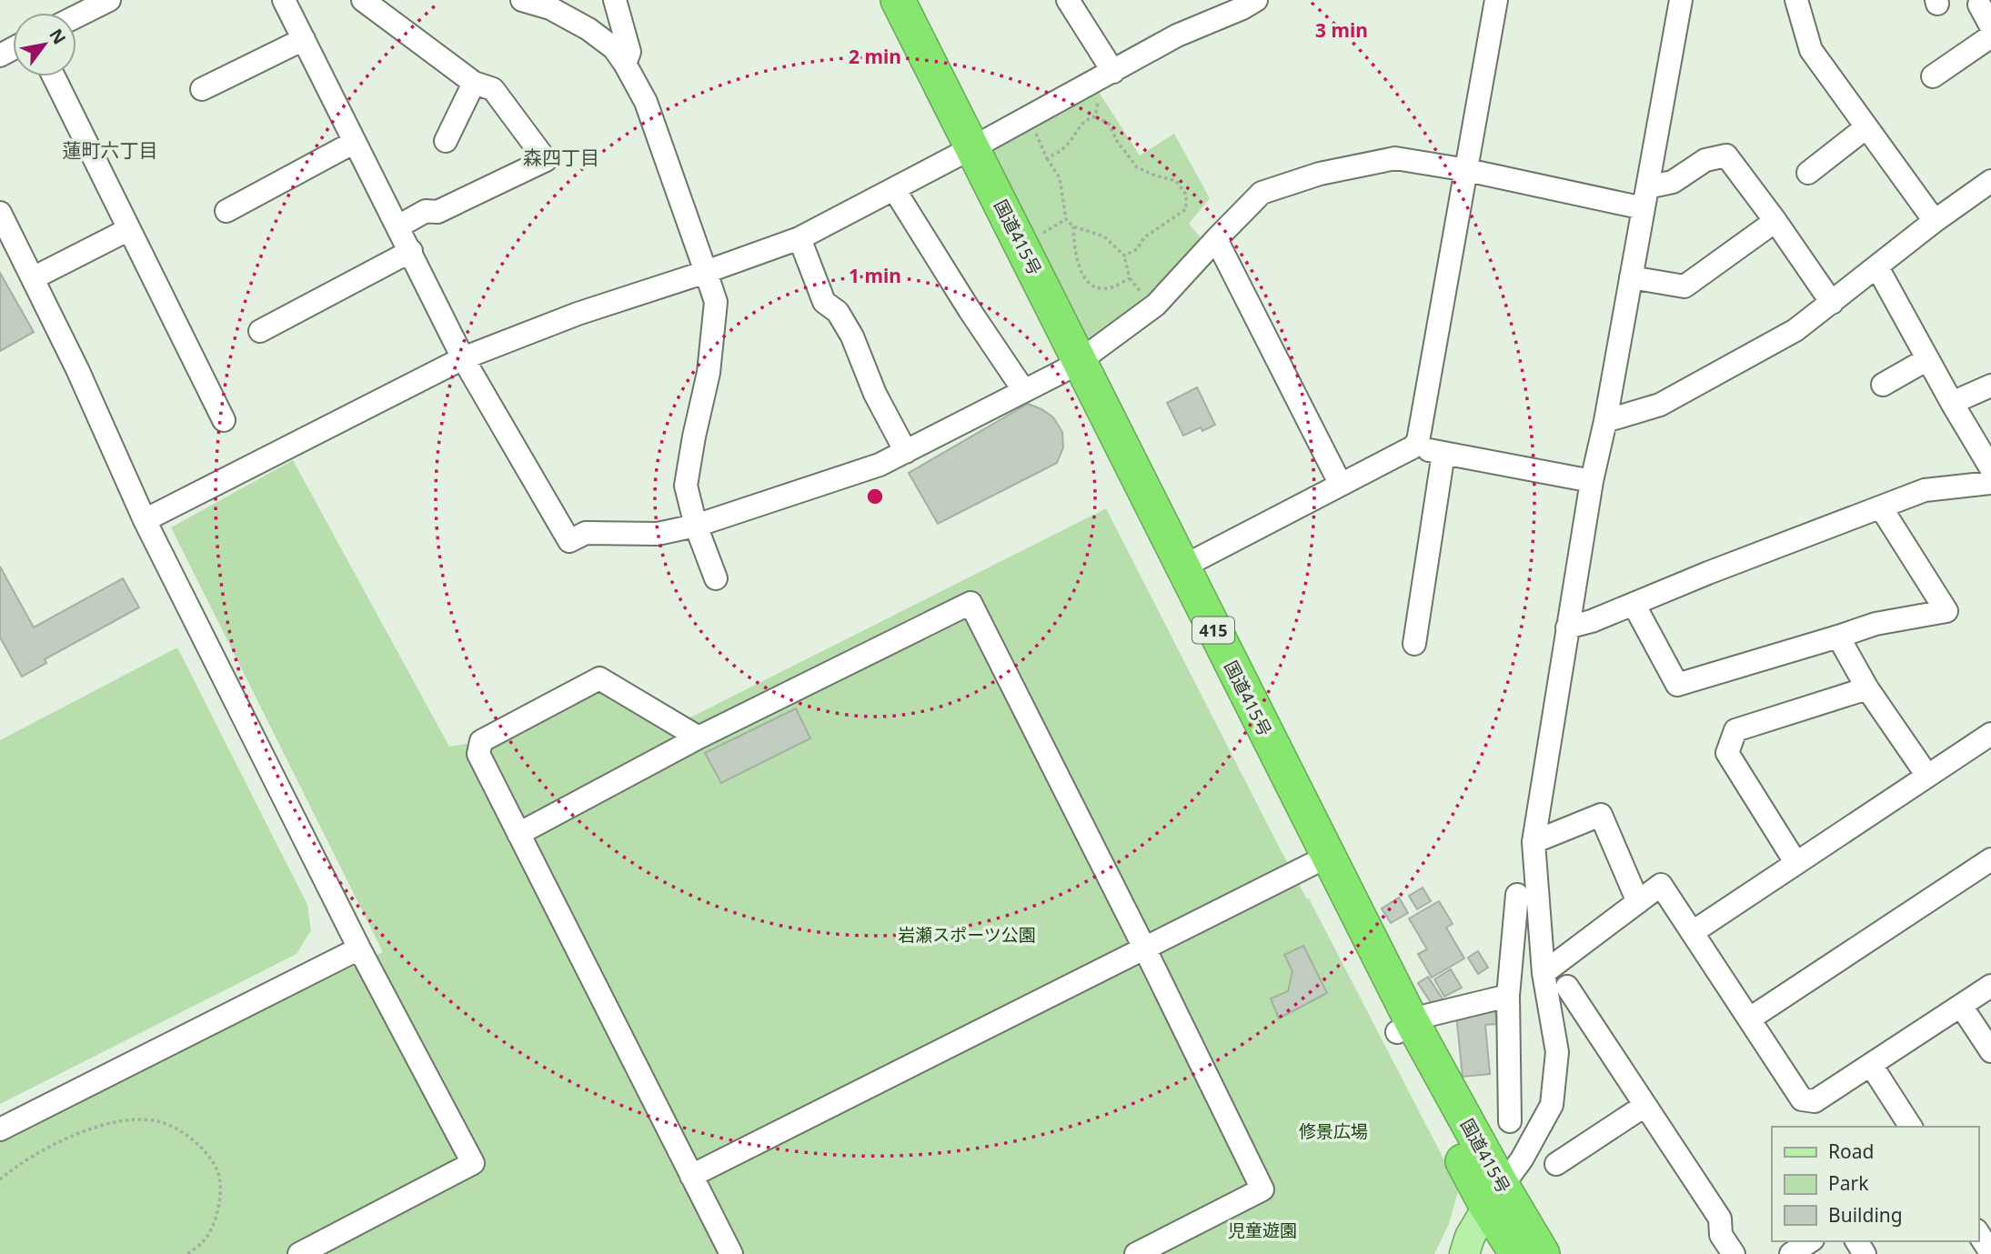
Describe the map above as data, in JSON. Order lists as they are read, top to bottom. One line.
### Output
{"streets":{"highway":["国道415号","415"]},"districts":["蓮町六丁目","森四丁目"],"parks":["岩瀬スポーツ公園","修景広場","児童遊園"],"legend":["Road","Park","Building"],"north":"top right","rings":["3 min","2 min","1 min"]}
